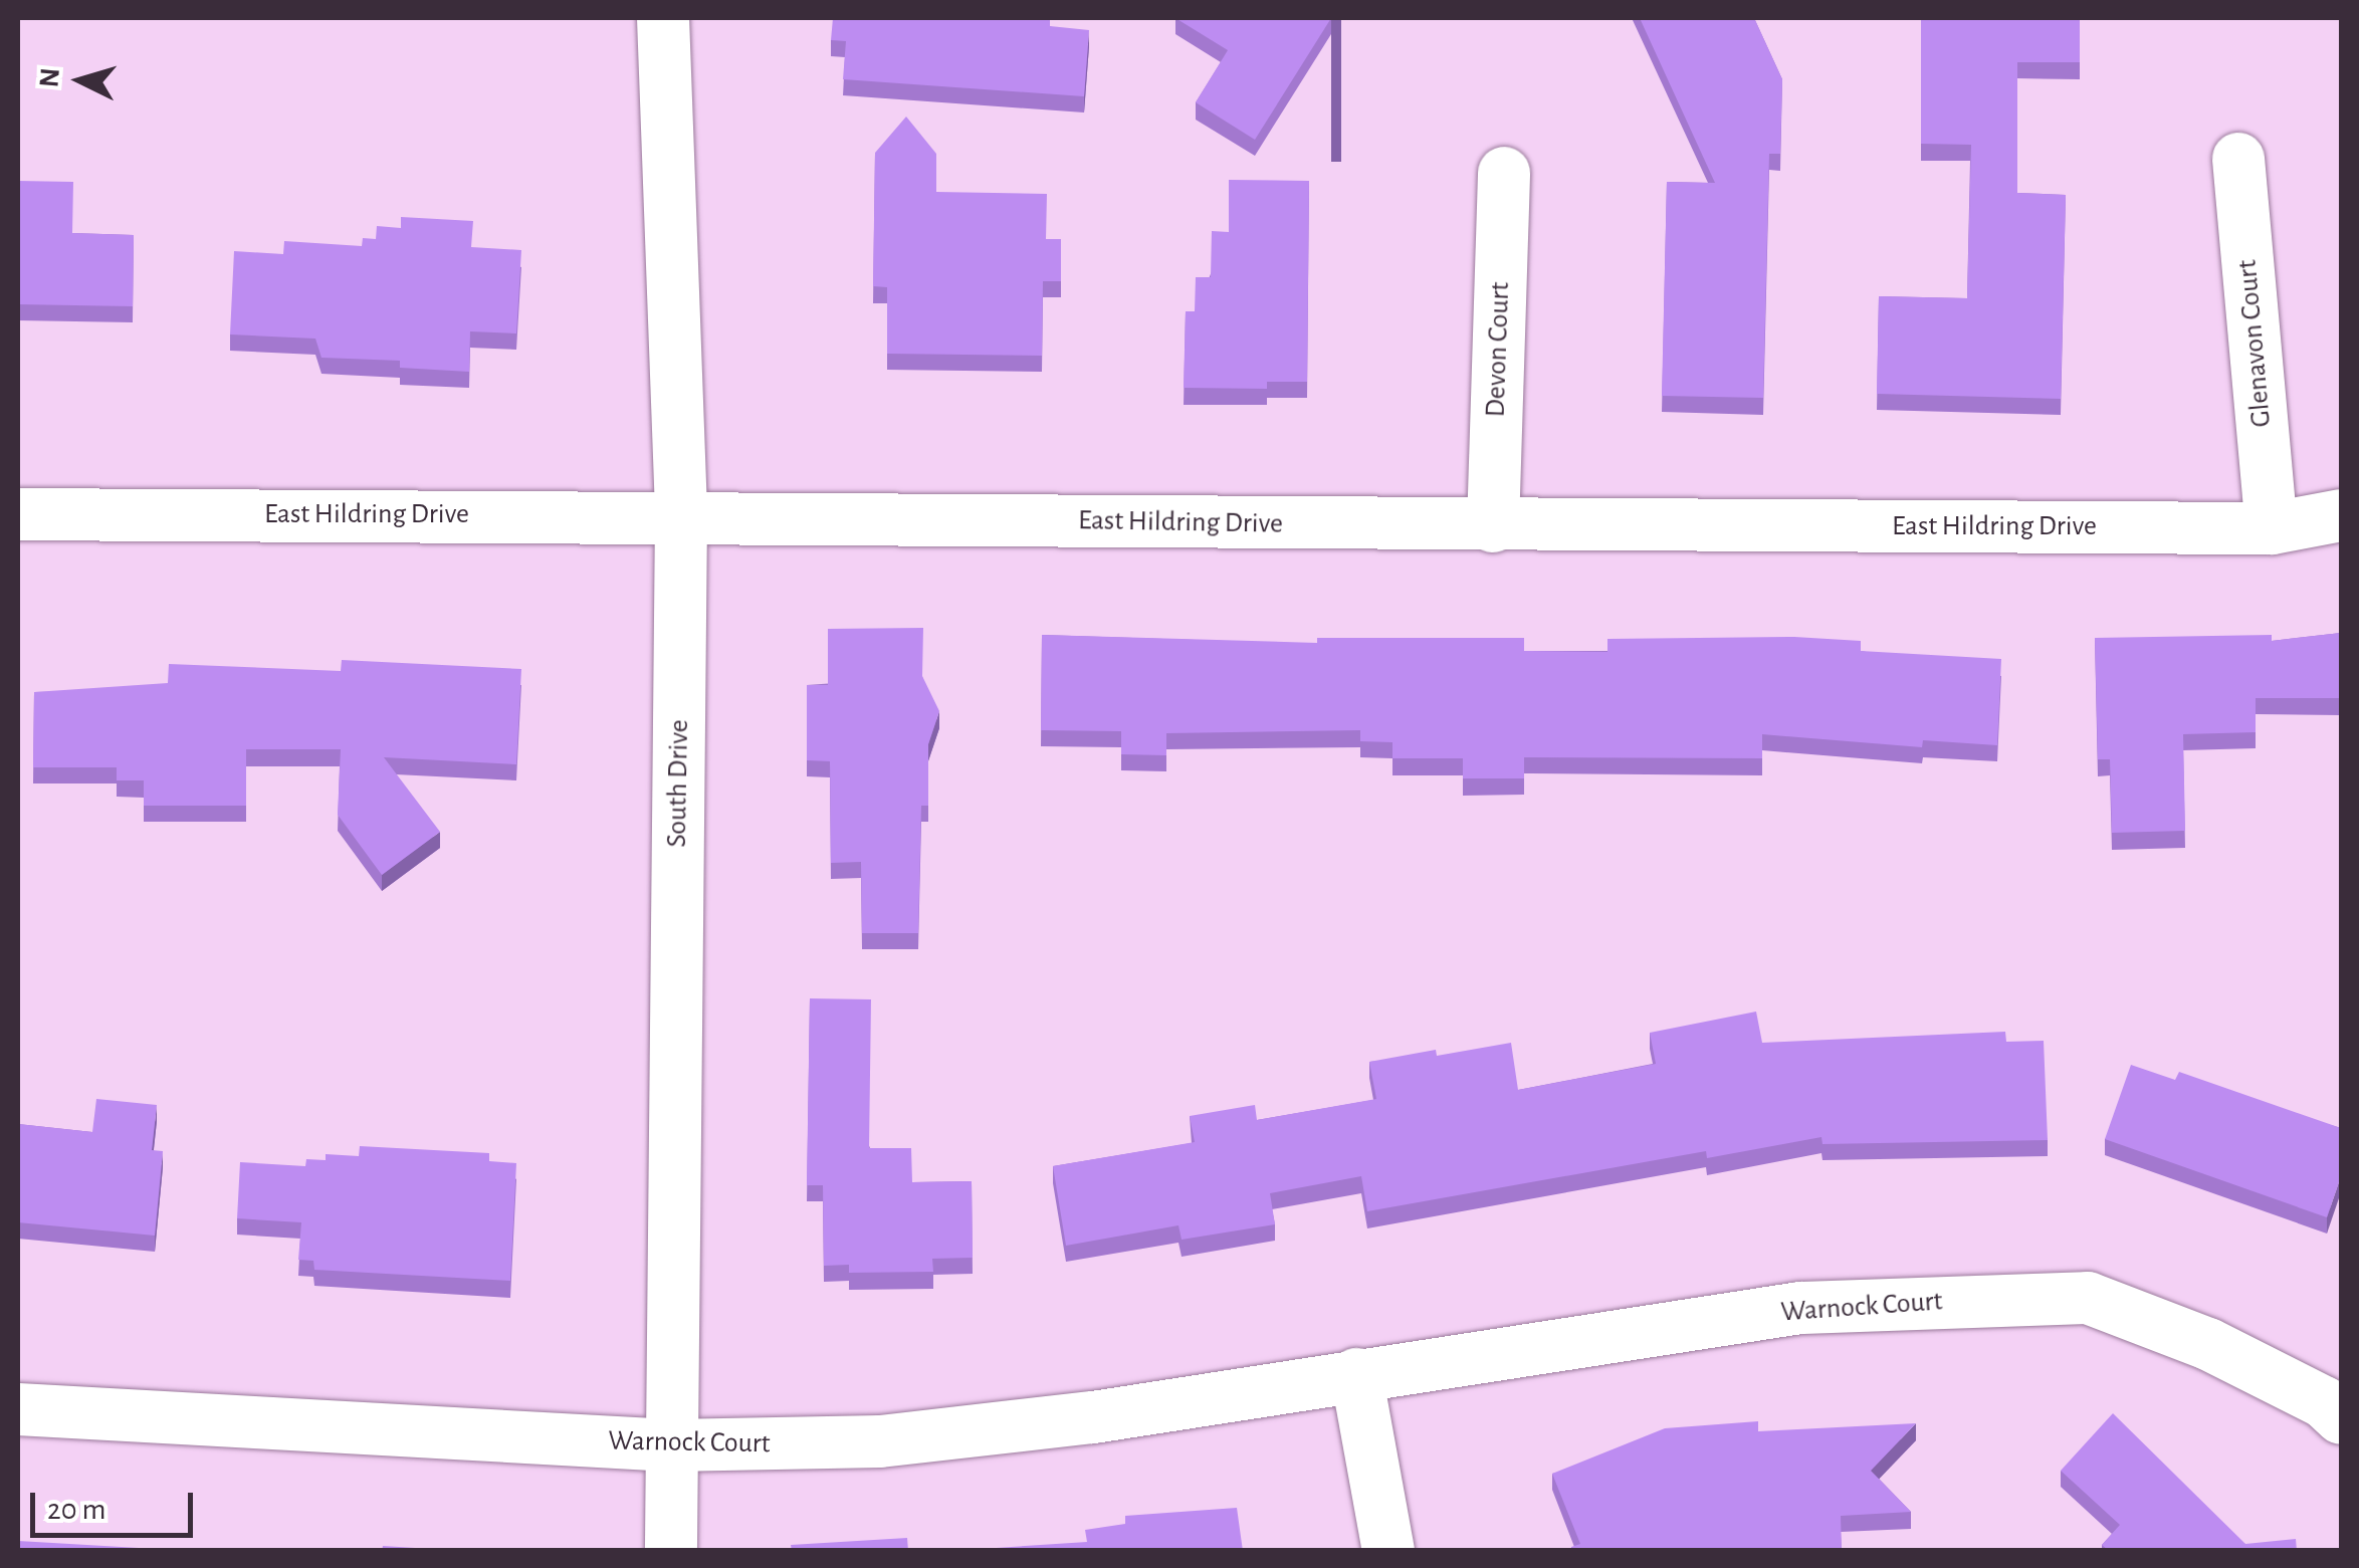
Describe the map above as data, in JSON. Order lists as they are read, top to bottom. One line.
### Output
{"streets":{"street":["Glenavon Court","Devon Court","East Hildring Drive","South Drive","Warnock Court"]},"crossings":[["Glenavon Court","East Hildring Drive"],["Devon Court","East Hildring Drive"],["East Hildring Drive","South Drive"],["South Drive","Warnock Court"]],"scale_bar":"20 m","north":"left"}
